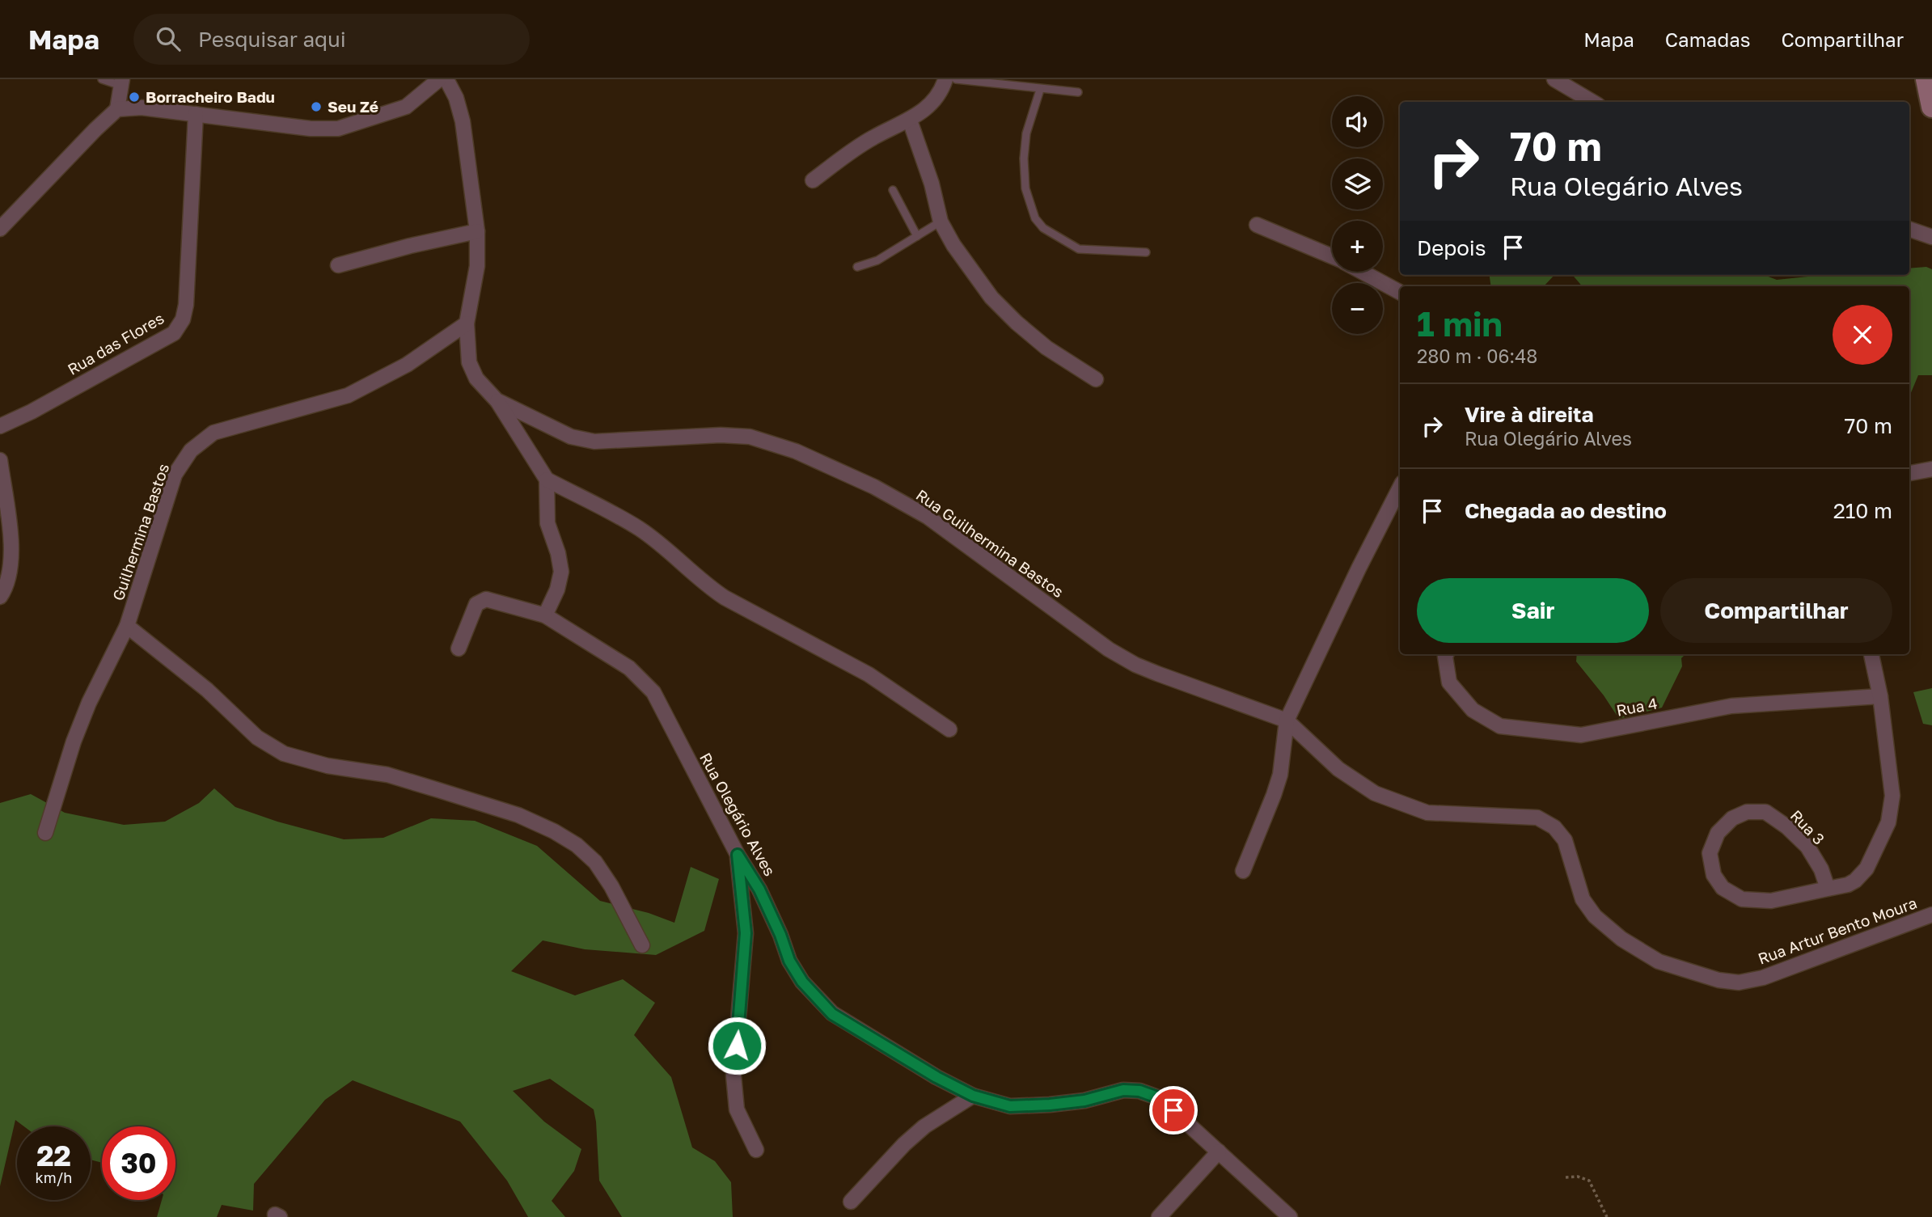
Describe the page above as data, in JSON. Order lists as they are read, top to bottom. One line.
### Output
{"streets":{"street":["Rua das Flores","Guilhermina Bastos","Rua Guilhermina Bastos","Rua 4","Rua Olegário Alves","Rua 3","Rua Artur Bento Moura"]},"crossings":[["Guilhermina Bastos","Rua Guilhermina Bastos"],["Rua Guilhermina Bastos","Rua Artur Bento Moura"],["Rua 4","Rua 3"]],"places":["Borracheiro Badu","Seu Zé"],"page":{"header":"Mapa","search":"Pesquisar aqui","nav":["Mapa","Camadas","Compartilhar"],"map_buttons":["+","−"],"turn":["70 m","Rua Olegário Alves"],"then":"Depois","heading":["1 min","280 m · 06:48"],"list":[{"name":"Vire à direita","note":"Rua Olegário Alves","value":"70 m"},{"name":"Chegada ao destino","value":"210 m"}],"buttons":["Sair","Compartilhar"],"speed":"22 km/h","limit":"30"}}
